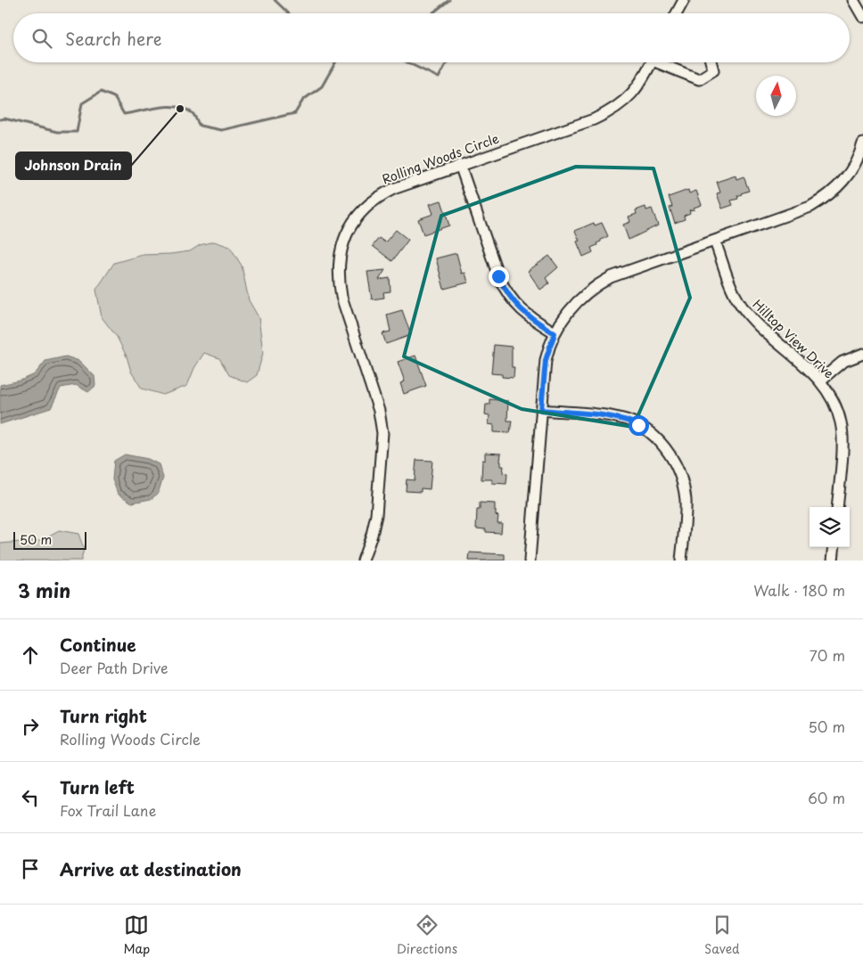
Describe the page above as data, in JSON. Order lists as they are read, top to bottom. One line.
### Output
{"streets":{"street":["Rolling Woods Circle","Hilltop View Drive"]},"places":["Johnson Drain"],"scale_bar":"50 m","north":"top","page":{"search":"Search here","scale":"50 m","heading":["3 min","Walk · 180 m"],"list":[["Continue","Deer Path Drive","70 m"],["Turn right","Rolling Woods Circle","50 m"],["Turn left","Fox Trail Lane","60 m"],"Arrive at destination"],"nav":["Map","Directions","Saved"]}}
